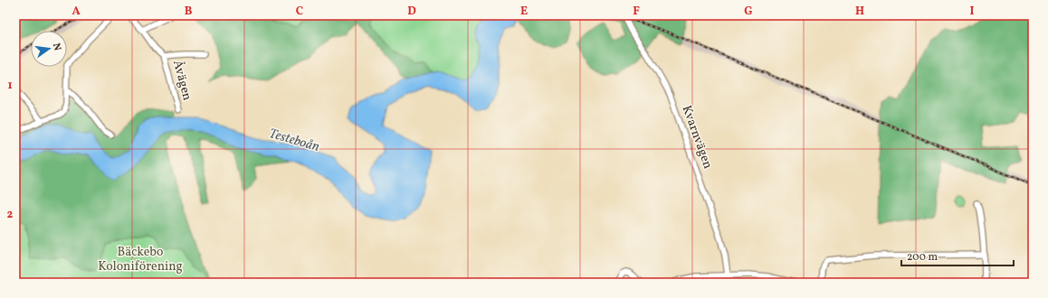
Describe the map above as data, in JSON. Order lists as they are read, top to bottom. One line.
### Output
{"streets":{"street":["Åvägen","Kvarnvägen"]},"water":["Testeboån"],"parks":["Bäckebo Koloniförening"],"scale_bar":"200 m","north":"right","grid":{"columns":["A","B","C","D","E","F","G","H","I"],"rows":["1","2"]}}
